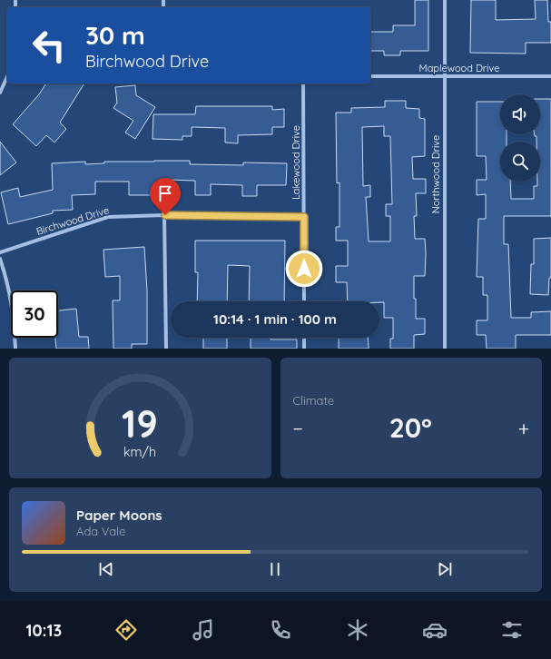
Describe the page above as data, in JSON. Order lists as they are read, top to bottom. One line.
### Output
{"streets":{"street":["Maplewood Drive","Lakewood Drive","Northwood Drive","Birchwood Drive"]},"crossings":[["Maplewood Drive","Northwood Drive"],["Lakewood Drive","Birchwood Drive"]],"page":{"turn":["30 m","Birchwood Drive"],"limit":"30","trip":"10:14 · 1 min · 100 m","tile":"Climate","heat":["−","20°","+"],"song":["Paper Moons","Ada Vale"],"tabs":"10:13","gauge":["19","km/h"]}}
